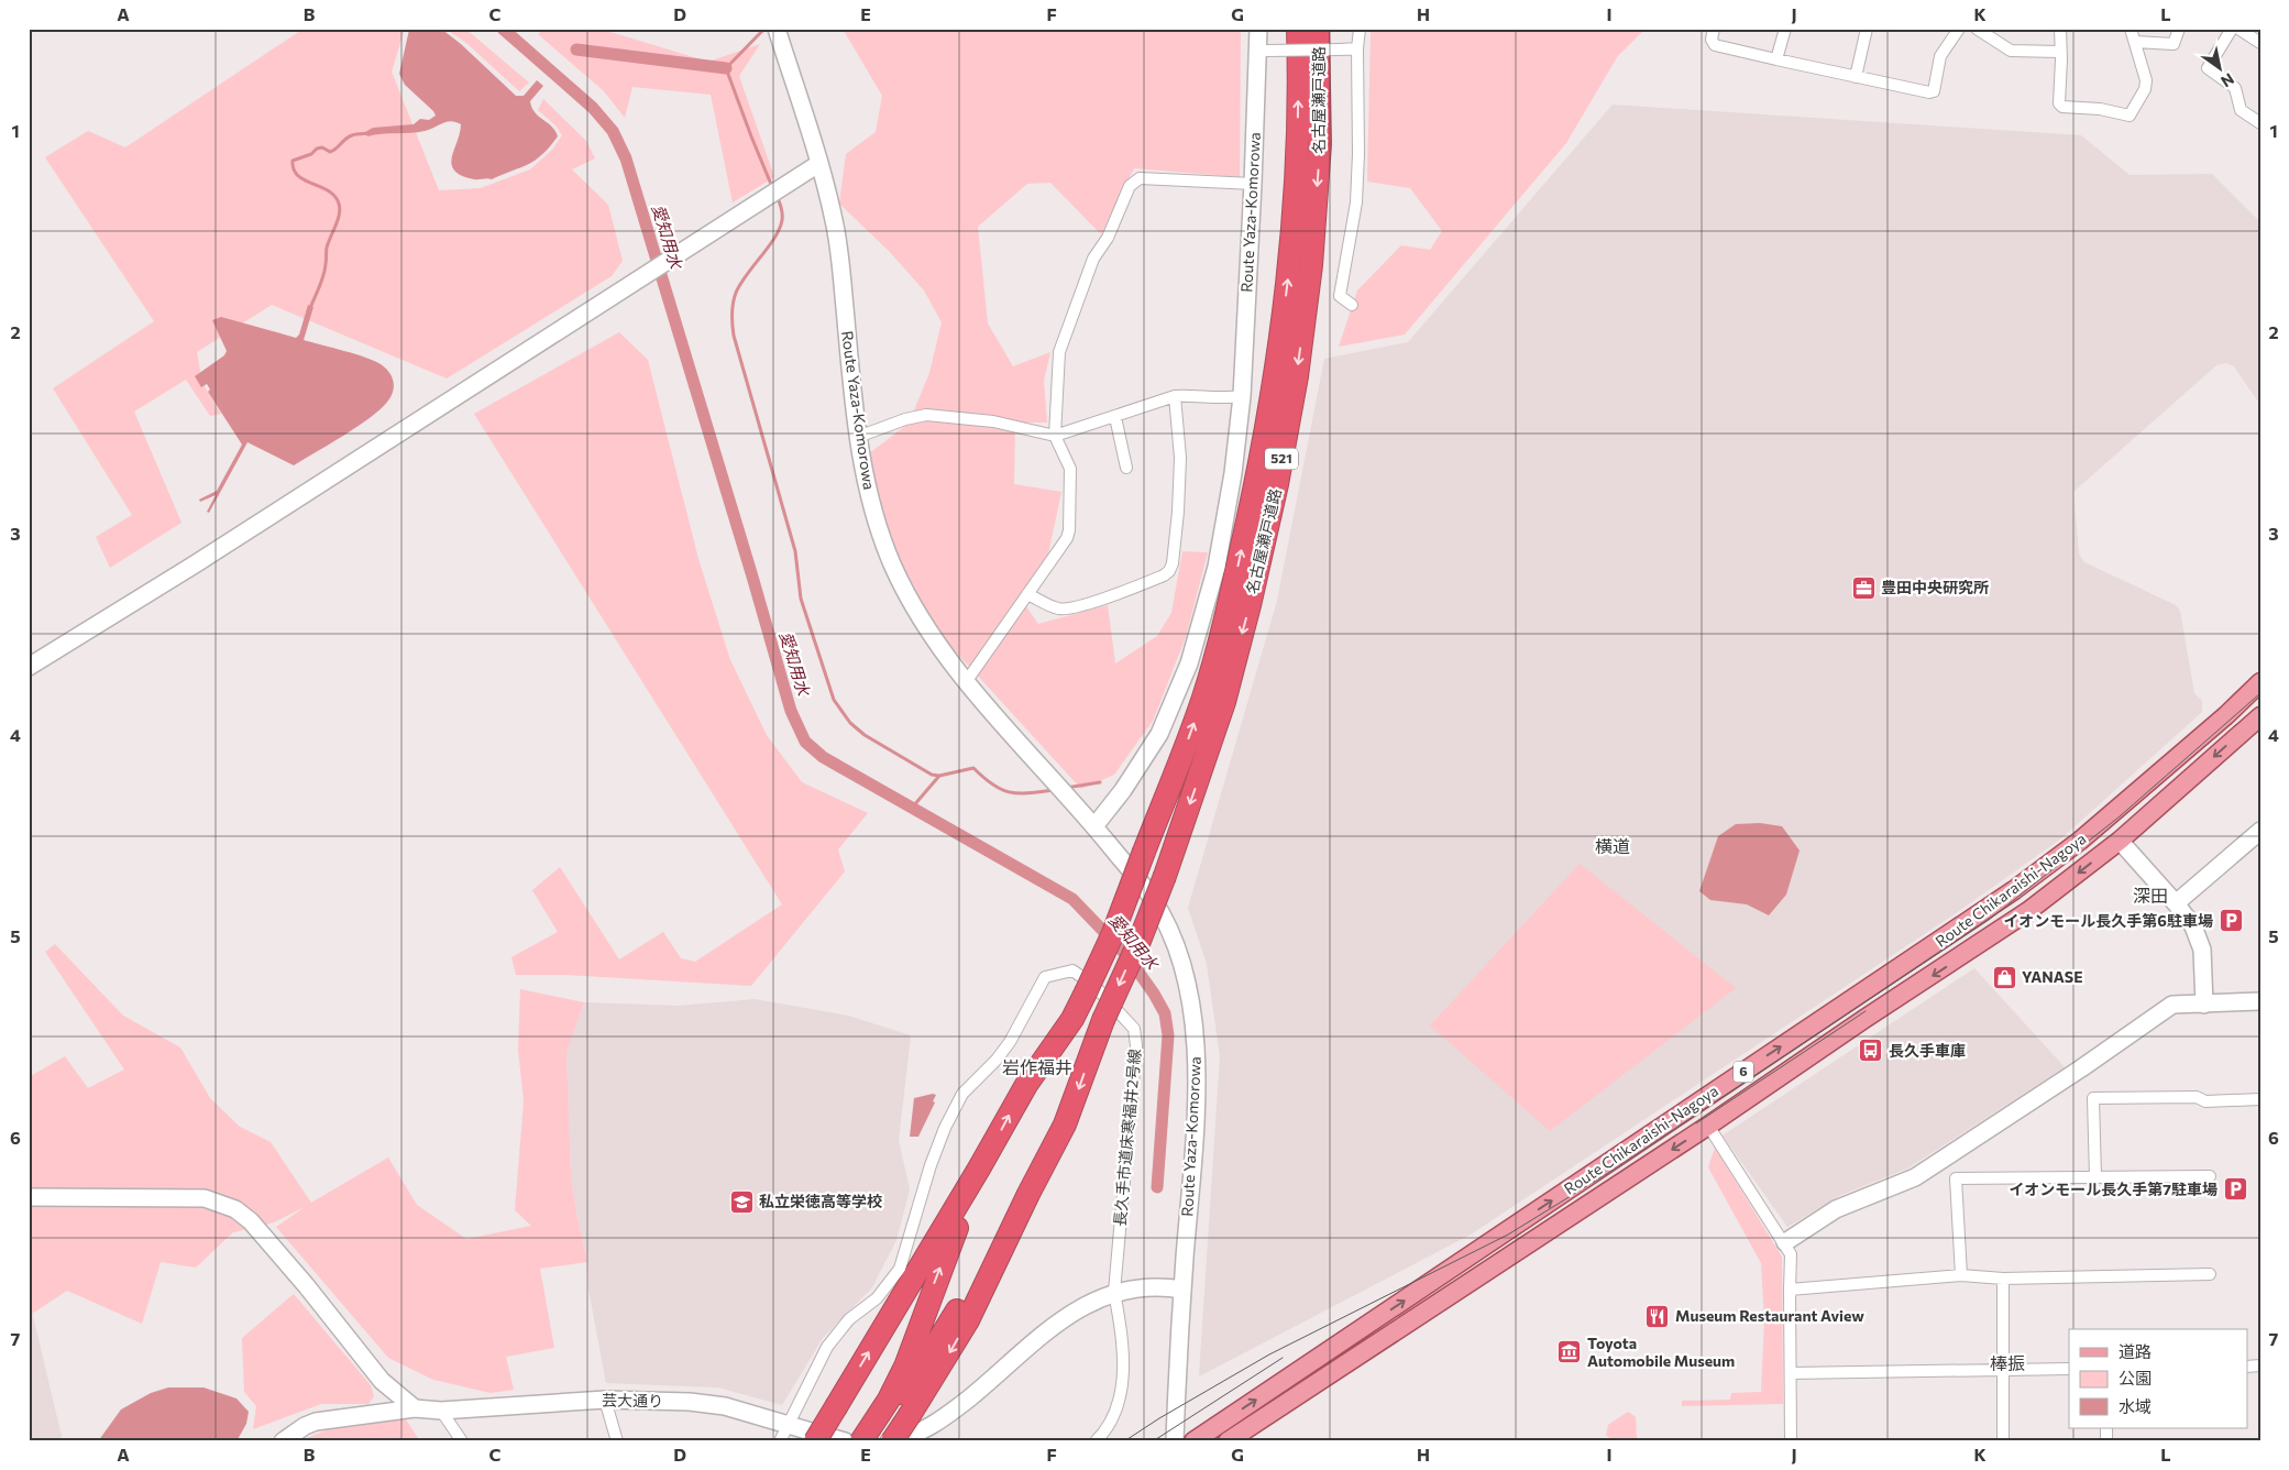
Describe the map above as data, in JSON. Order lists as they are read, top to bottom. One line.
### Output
{"streets":{"highway":["名古屋瀬戸道路","521"],"main road":["Route Chikaraishi-Nagoya","6"],"street":["Route Yaza-Komorowa","長久手市道床寒福井2号線","芸大通り"]},"crossings":[["長久手市道床寒福井2号線","芸大通り"]],"districts":["横道","深田","岩作福井","棒振"],"water":["愛知用水"],"places":{"office":["豊田中央研究所"],"parking":["イオンモール長久手第6駐車場","イオンモール長久手第7駐車場"],"shop":["YANASE"],"bus stop":["長久手車庫"],"school or university":["私立栄徳高等学校"],"restaurant":["Museum Restaurant Aview"],"museum":["Toyota Automobile Museum"]},"legend":["道路","公園","水域"],"north":"bottom right","grid":{"columns":["A","B","C","D","E","F","G","H","I","J","K","L"],"rows":["1","2","3","4","5","6","7"]}}
